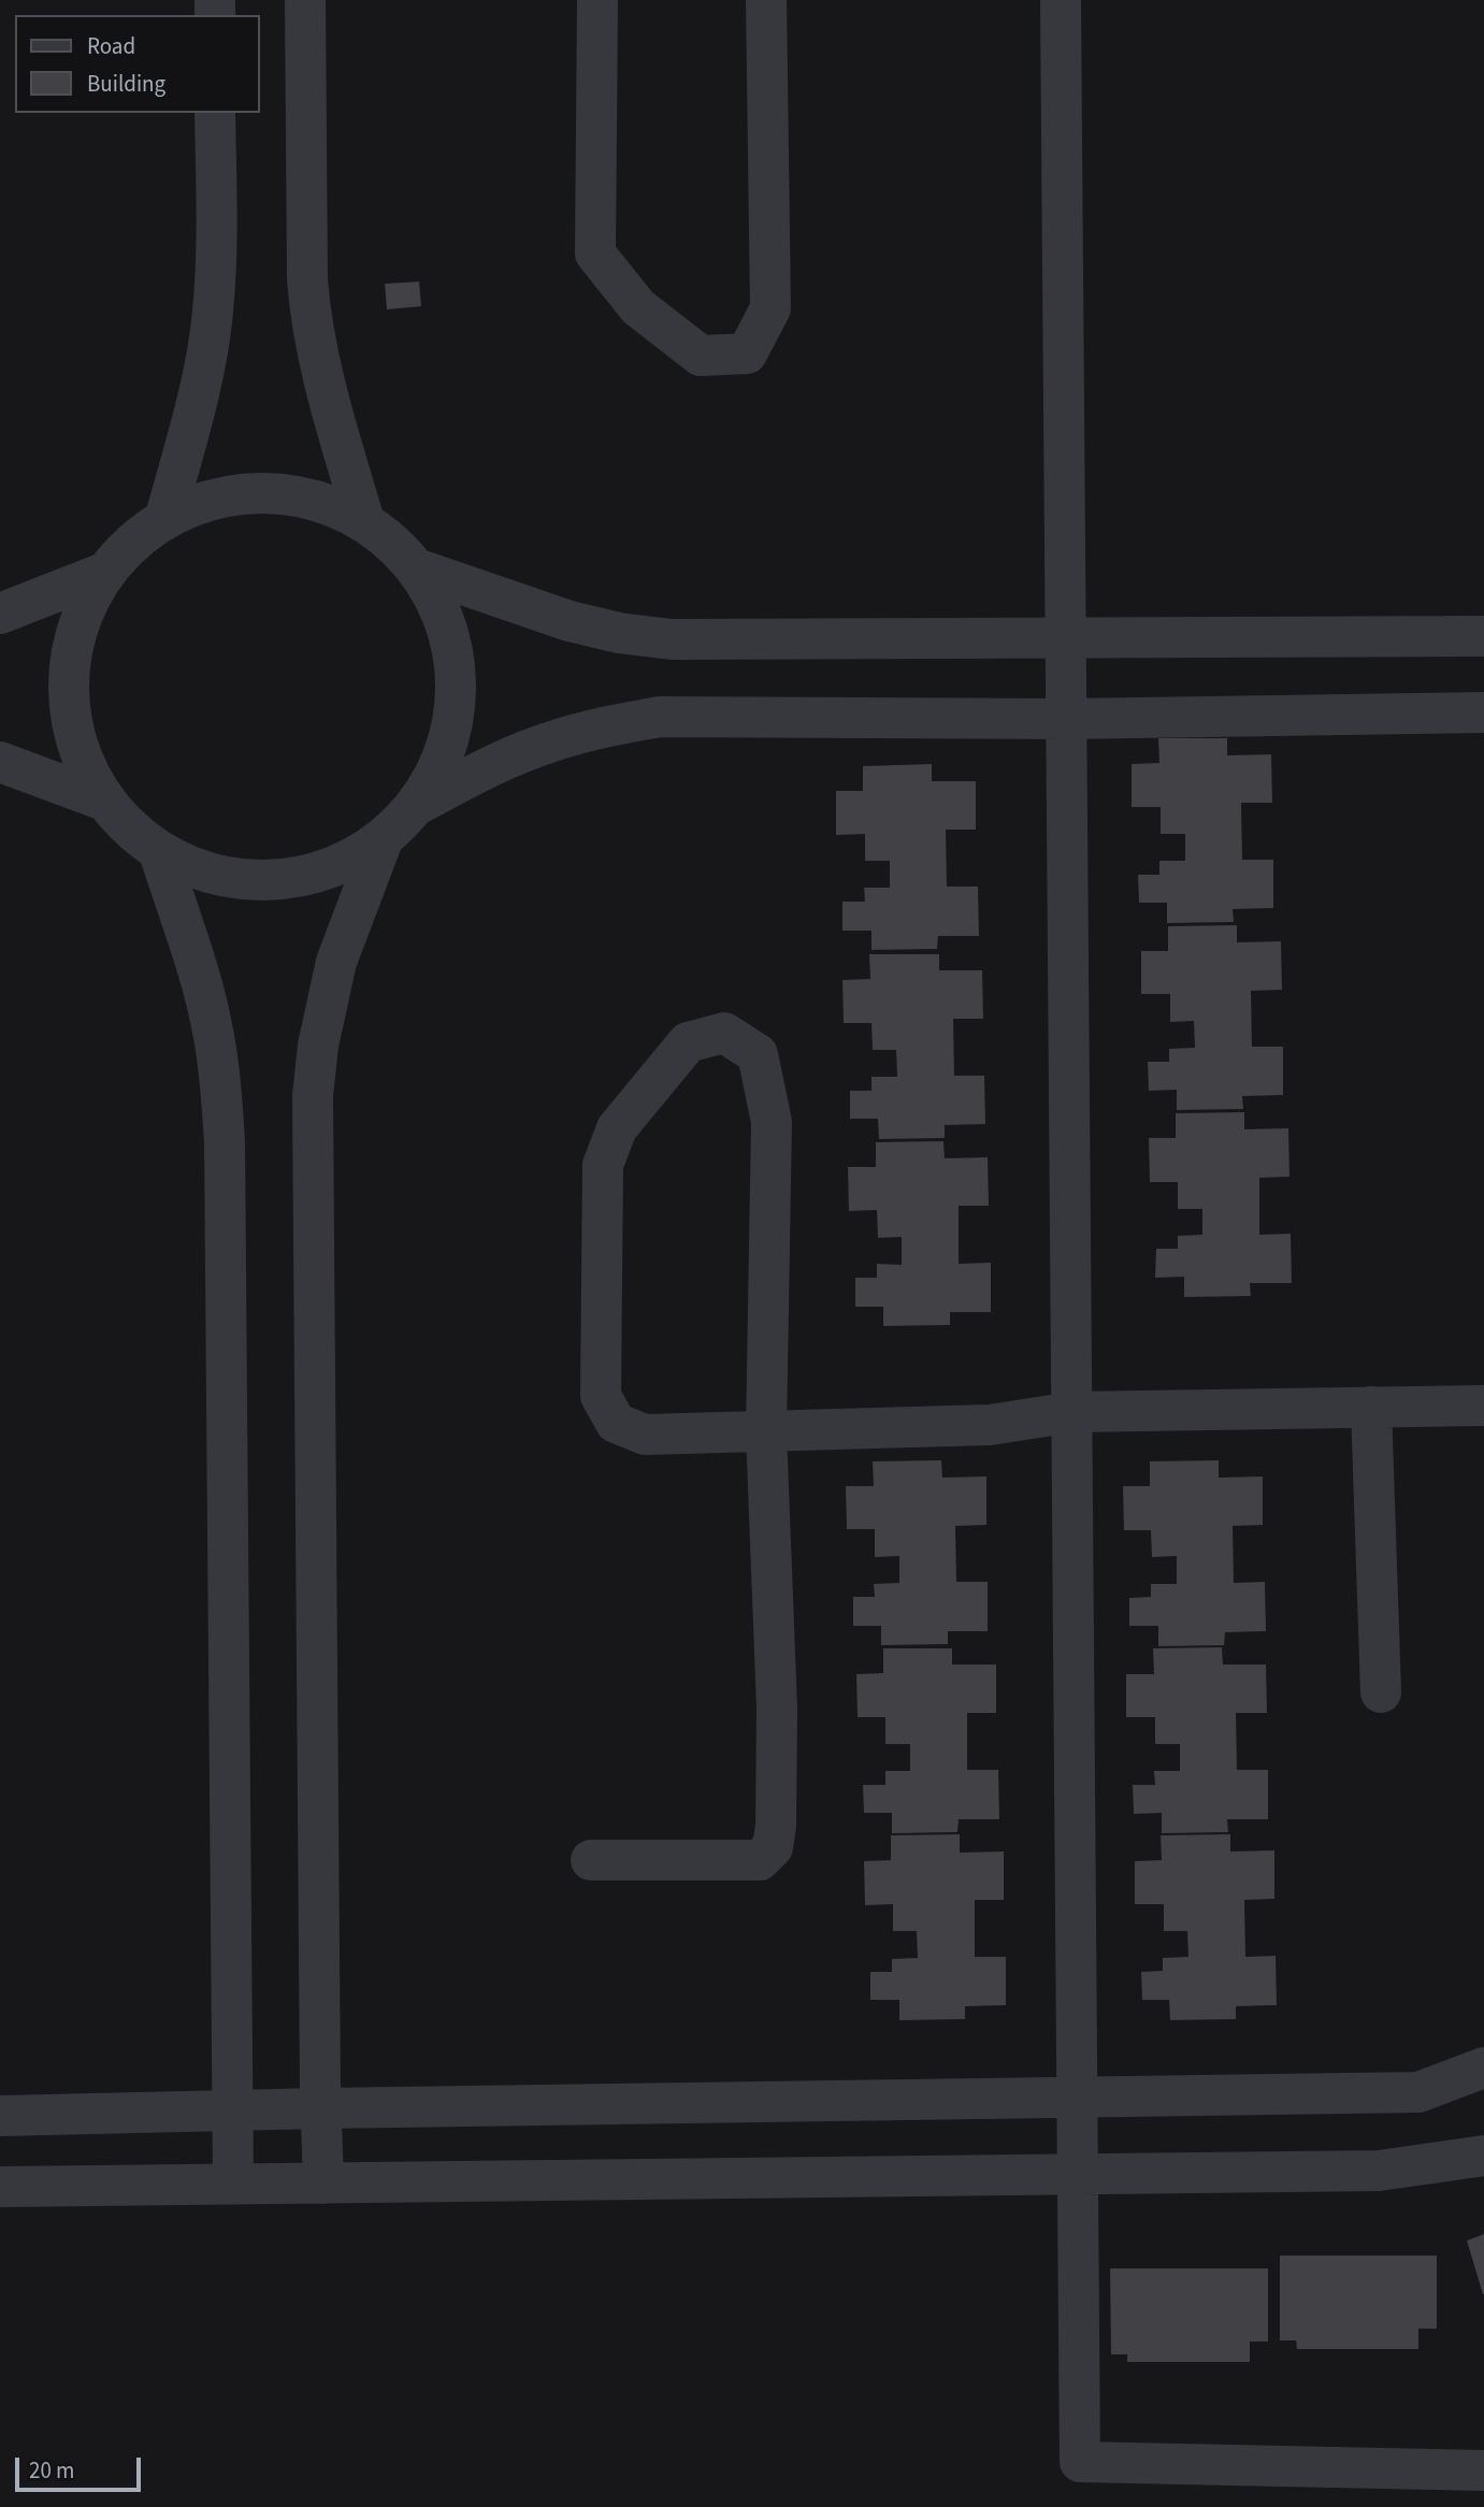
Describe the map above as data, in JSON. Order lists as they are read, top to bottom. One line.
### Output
{"legend":["Road","Building"],"scale_bar":"20 m"}
